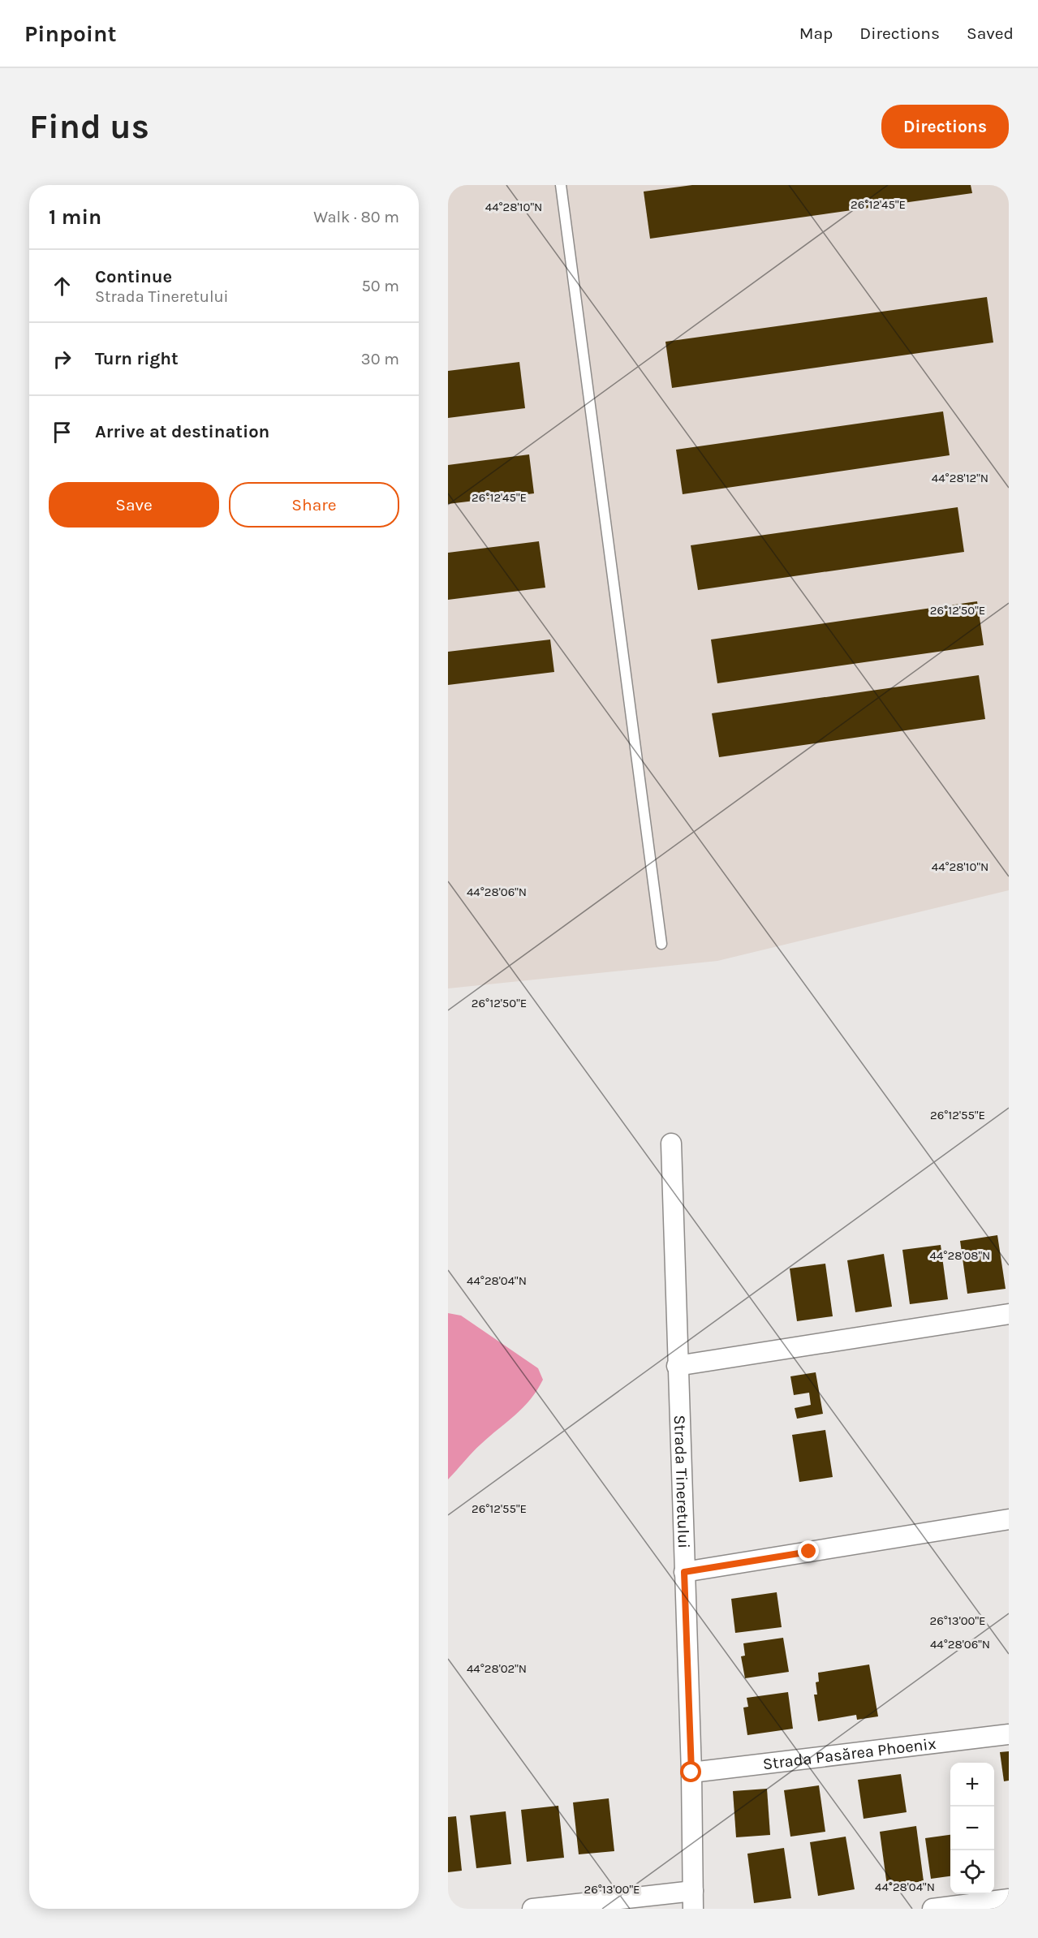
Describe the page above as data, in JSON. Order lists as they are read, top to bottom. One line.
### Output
{"streets":{"street":["Strada Tineretului","Strada Pasărea Phoenix"]},"crossings":[["Strada Tineretului","Strada Pasărea Phoenix"]],"page":{"header":"Pinpoint","nav":["Map","Directions","Saved"],"buttons":["Directions",["Save","Share"]],"title":"Find us","heading":["1 min","Walk · 80 m"],"list":[["Continue","Strada Tineretului","50 m"],["Turn right","30 m"],"Arrive at destination"],"map_buttons":["+","−"]},"coordinates":["26°12'45\"E","44°28'10\"N","44°28'12\"N","26°12'50\"E","44°28'06\"N","26°12'55\"E","44°28'08\"N","44°28'04\"N","26°13'00\"E","44°28'02\"N"]}
